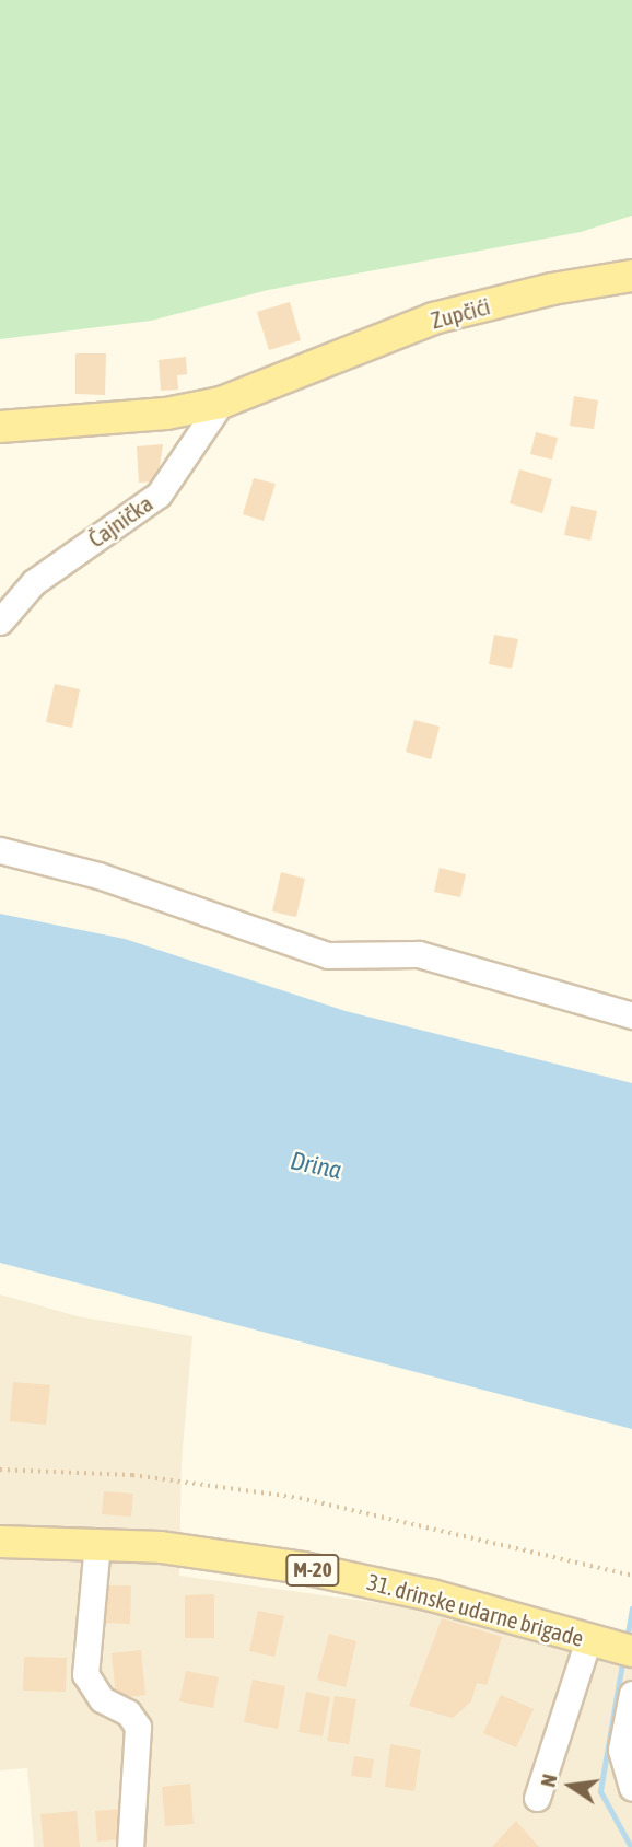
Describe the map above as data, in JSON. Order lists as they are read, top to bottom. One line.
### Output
{"streets":{"main road":["Zupčići","M-20","31. drinske udarne brigade"],"street":["Čajnička"]},"crossings":[["Zupčići","Čajnička"]],"water":["Drina"],"north":"left"}
